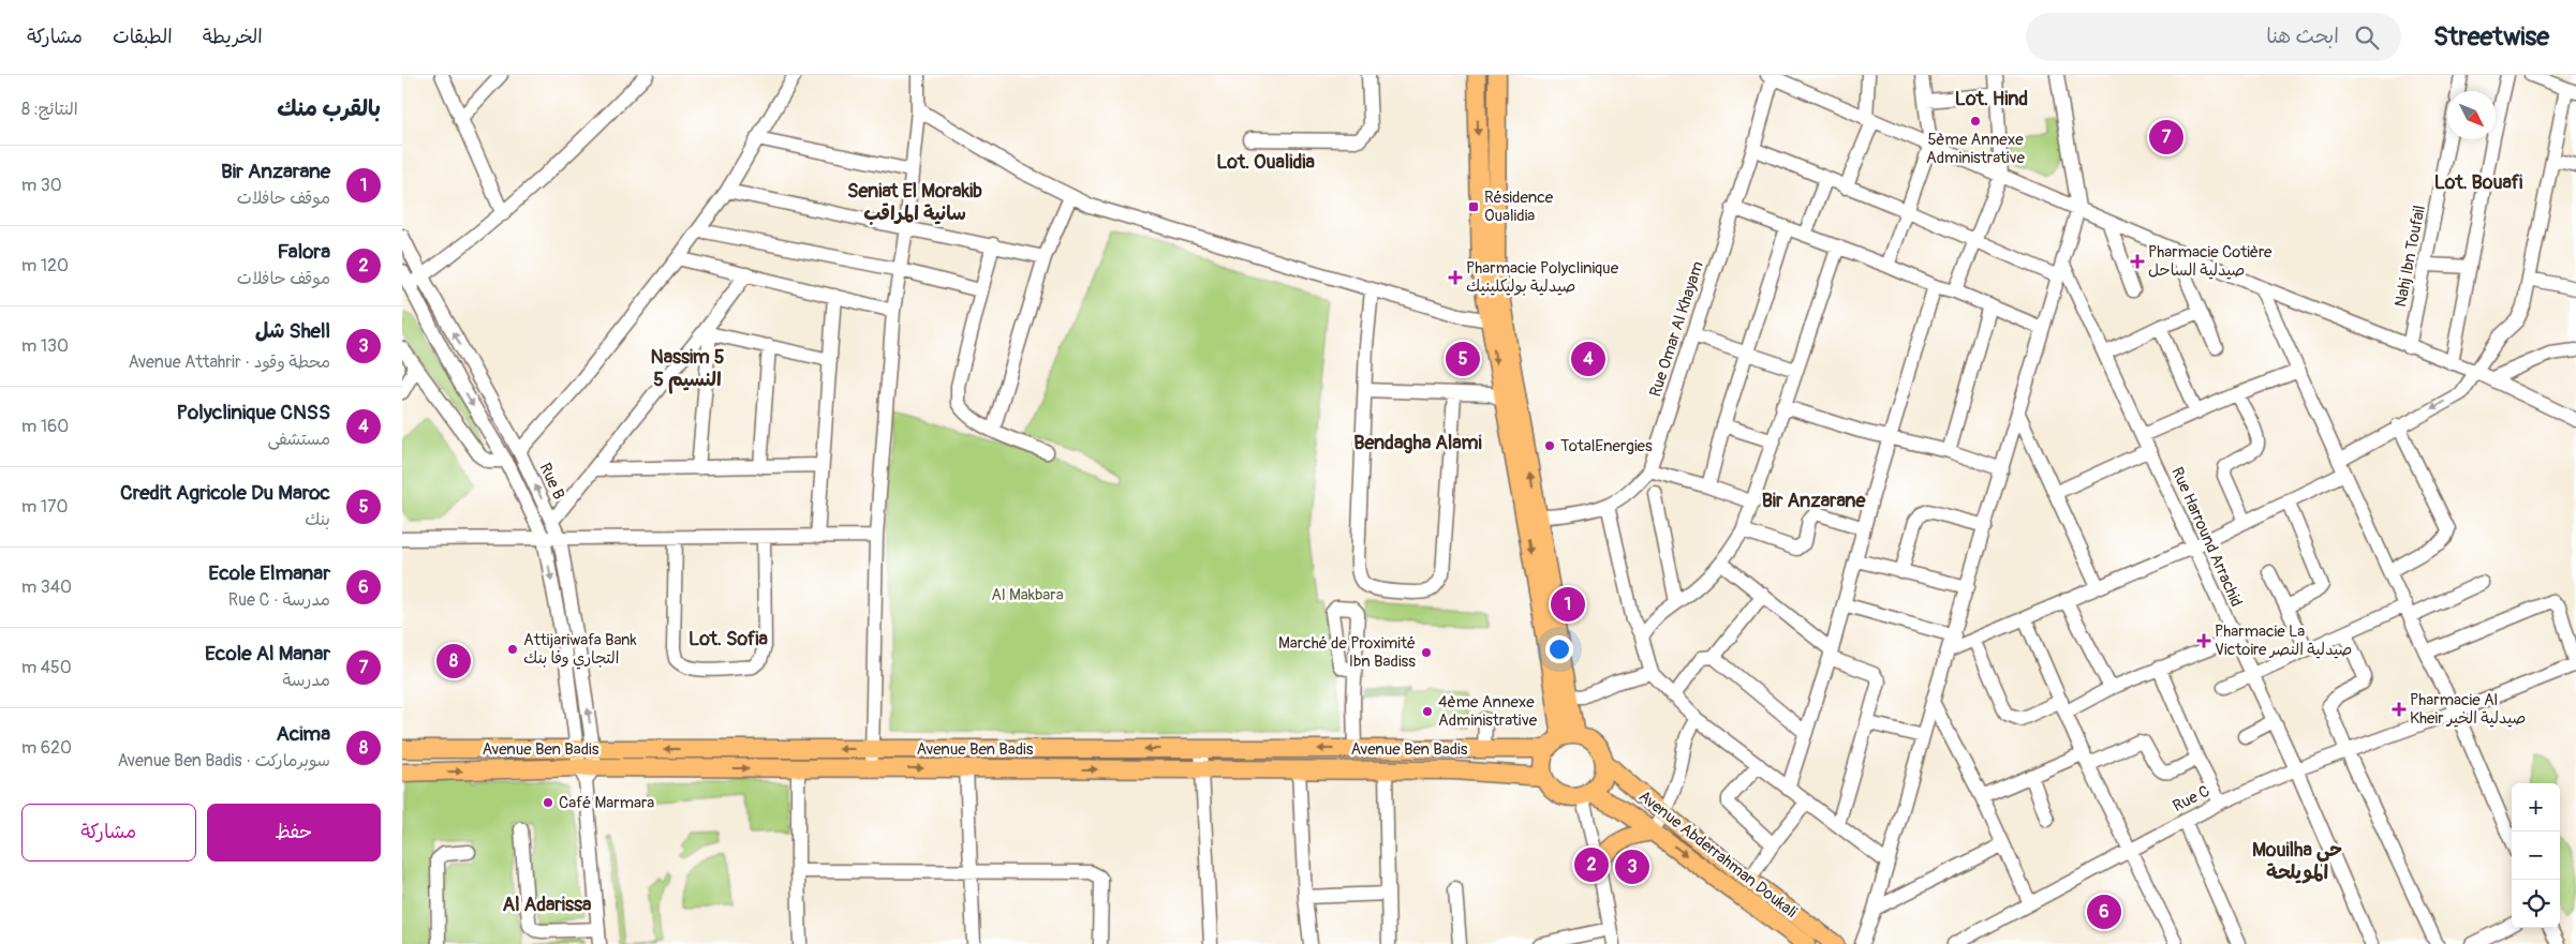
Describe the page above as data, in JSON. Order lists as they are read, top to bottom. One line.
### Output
{"streets":{"main road":["Avenue Ben Badis","Avenue Abderrahman Doukali"],"street":["Nahj Ibn Toufail","Rue Omar Al Khayam","Rue B","Rue Harround Arrachid","Rue C"]},"crossings":[["Rue B","Avenue Ben Badis"],["Rue Harround Arrachid","Rue C"],["Avenue Ben Badis","Avenue Abderrahman Doukali"]],"districts":["Lot. Hind","Lot. Oualidia","Lot. Bouafi","Seniat El Morakib سانية المراقب","Nassim 5 النسيم 5","Bendagha Alami","Bir Anzarane","Lot. Sofia","Mouilha حي المويلحة","Al Adarissa"],"parks":["Al Makbara"],"places":{"other":["5ème Annexe Administrative","TotalEnergies","Attijariwafa Bank التجاري وفا بنك","Marché de Proximité Ibn Badiss","4ème Annexe Administrative","Café Marmara"],"transit":["Résidence Oualidia"],"health":["Pharmacie Cotière صيدلية الساحل","Pharmacie Polyclinique صيدلية بوليكلينيك","Pharmacie La Victoire صيدلية النصر","Pharmacie Al Kheir صيدلية الخير"]},"north":"bottom right","page":{"header":"Streetwise","search":"ابحث هنا","nav":["الخريطة","الطبقات","مشاركة"],"heading":["بالقرب منك","النتائج: 8"],"pins":["7","4","5","1","8","2","3","6"],"list":[{"mark":"1","name":"Bir Anzarane","note":"موقف حافلات","value":"30 m"},{"mark":"2","name":"Falora","note":"موقف حافلات","value":"120 m"},{"mark":"3","name":"Shell شل","note":"محطة وقود · Avenue Attahrir","value":"130 m"},{"mark":"4","name":"Polyclinique CNSS","note":"مستشفى","value":"160 m"},{"mark":"5","name":"Credit Agricole Du Maroc","note":"بنك","value":"170 m"},{"mark":"6","name":"Ecole Elmanar","note":"مدرسة · Rue C","value":"340 m"},{"mark":"7","name":"Ecole Al Manar","note":"مدرسة","value":"450 m"},{"mark":"8","name":"Acima","note":"سوبرماركت · Avenue Ben Badis","value":"620 m"}],"map_buttons":["+","−"],"buttons":["حفظ","مشاركة"]}}
